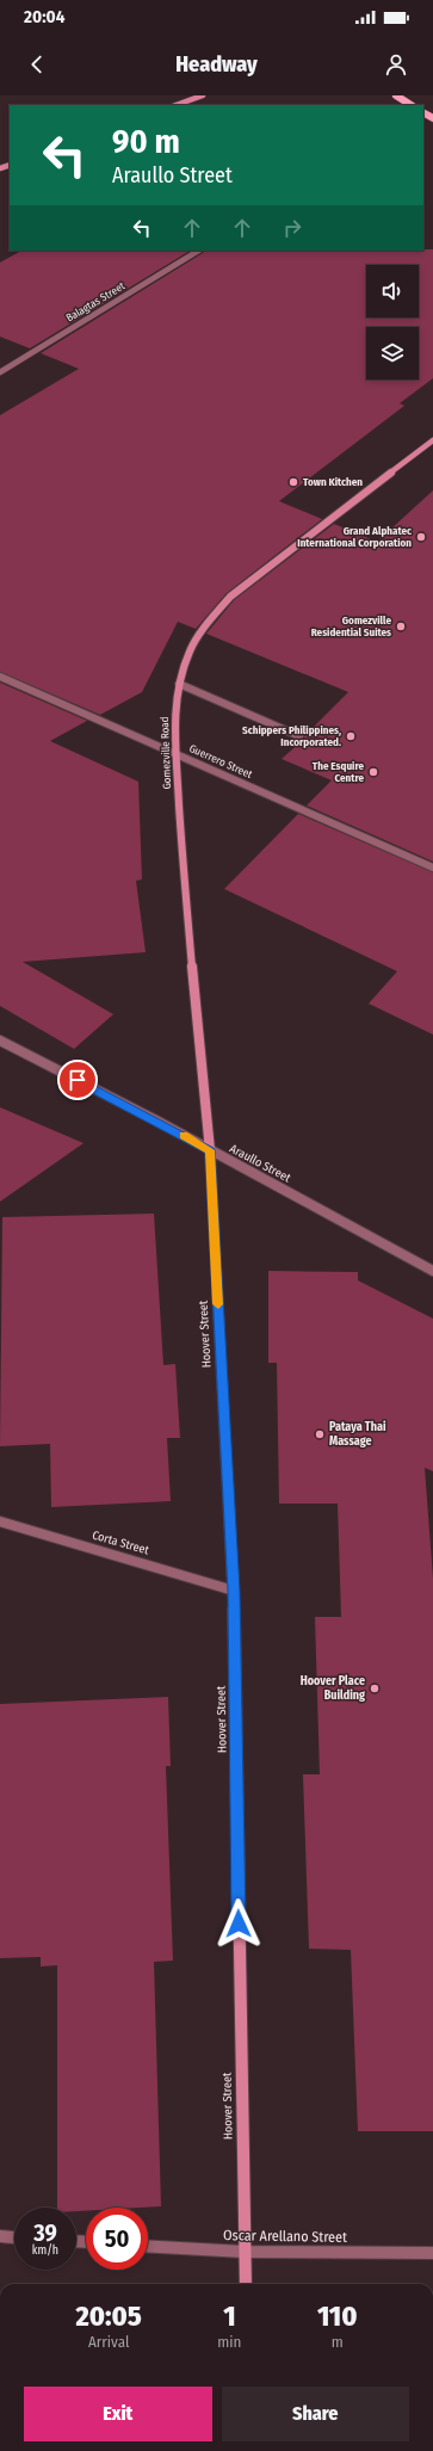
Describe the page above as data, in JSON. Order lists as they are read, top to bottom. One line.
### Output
{"streets":{"main road":["Gomezville Road","Hoover Street"],"street":["Balagtas Street","Guerrero Street","Araullo Street","Corta Street","Oscar Arellano Street"]},"crossings":[["Gomezville Road","Guerrero Street"],["Gomezville Road","Araullo Street"],["Gomezville Road","Hoover Street"],["Araullo Street","Hoover Street"],["Hoover Street","Corta Street"],["Hoover Street","Oscar Arellano Street"]],"places":["Town Kitchen","Grand Alphatec International Corporation","Gomezville Residential Suites","Schippers Philippines, Incorporated.","The Esquire Centre","Pataya Thai Massage","Hoover Place Building"],"page":{"status":"20:04","header":"Headway","turn":["90 m","Araullo Street"],"speed":"39 km/h","limit":"50","eta":["20:05","Arrival","1","min","110","m"],"buttons":["Exit","Share"]}}
